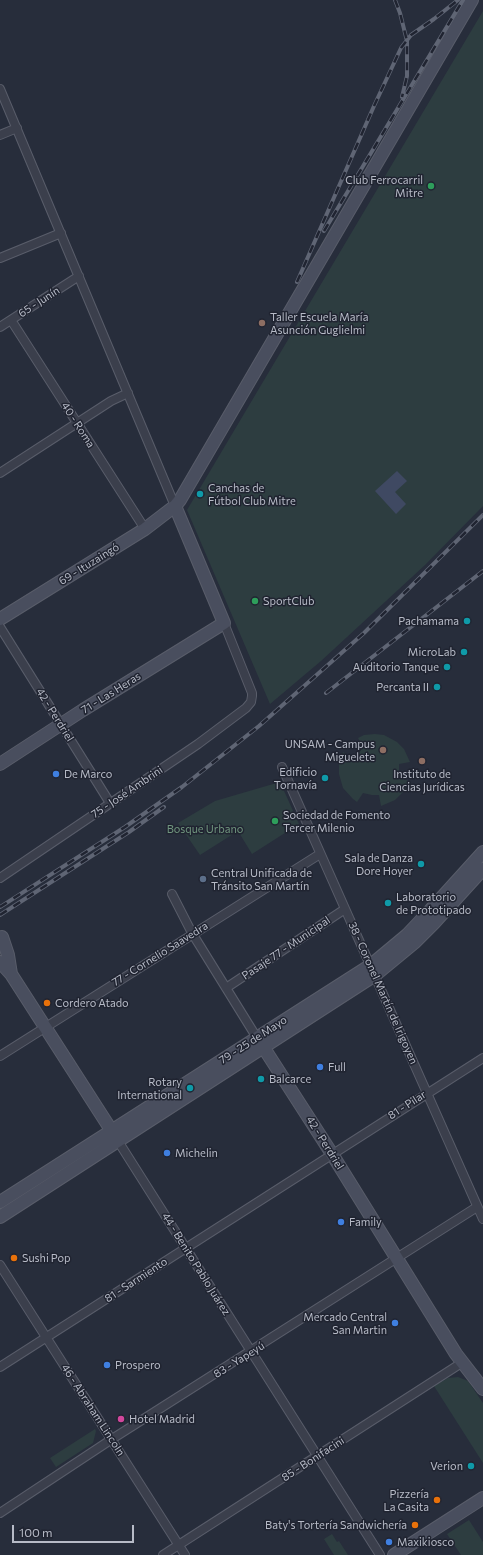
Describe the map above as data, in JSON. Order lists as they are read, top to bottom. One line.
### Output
{"streets":{"street":["65 - Junín","40 - Roma","69 - Ituzaingó","71 - Las Heras","42 - Perdriel","75 - José Ambrini","Pasaje 77 - Municipal","77 - Cornelio Saavedra","38 - Coronel Martín de Irigoyen","79 - 25 de Mayo","81 - Pilar","44 - Benito Pablo Juárez","81 - Sarmiento","83 - Yapeyú","46 - Abraham Lincoln","85 - Bonifacini"]},"crossings":[["65 - Junín","40 - Roma"],["40 - Roma","69 - Ituzaingó"],["71 - Las Heras","42 - Perdriel"],["71 - Las Heras","75 - José Ambrini"],["42 - Perdriel","75 - José Ambrini"],["42 - Perdriel","Pasaje 77 - Municipal"],["42 - Perdriel","77 - Cornelio Saavedra"],["42 - Perdriel","79 - 25 de Mayo"],["42 - Perdriel","81 - Pilar"],["42 - Perdriel","81 - Sarmiento"],["42 - Perdriel","83 - Yapeyú"],["42 - Perdriel","85 - Bonifacini"],["Pasaje 77 - Municipal","38 - Coronel Martín de Irigoyen"],["77 - Cornelio Saavedra","38 - Coronel Martín de Irigoyen"],["77 - Cornelio Saavedra","44 - Benito Pablo Juárez"],["38 - Coronel Martín de Irigoyen","79 - 25 de Mayo"],["38 - Coronel Martín de Irigoyen","81 - Pilar"],["38 - Coronel Martín de Irigoyen","83 - Yapeyú"],["79 - 25 de Mayo","44 - Benito Pablo Juárez"],["81 - Pilar","81 - Sarmiento"],["44 - Benito Pablo Juárez","81 - Sarmiento"],["44 - Benito Pablo Juárez","83 - Yapeyú"],["44 - Benito Pablo Juárez","85 - Bonifacini"],["81 - Sarmiento","46 - Abraham Lincoln"],["83 - Yapeyú","46 - Abraham Lincoln"],["46 - Abraham Lincoln","85 - Bonifacini"]],"parks":["Bosque Urbano"],"places":["Club Ferrocarril Mitre","Taller Escuela María Asunción Guglielmi","Canchas de Fútbol Club Mitre","SportClub","Pachamama","MicroLab","Auditorio Tanque","Percanta II","UNSAM - Campus Miguelete","Instituto de Ciencias Jurídicas","De Marco","Edificio Tornavía","Sociedad de Fomento Tercer Milenio","Sala de Danza Dore Hoyer","Central Unificada de Tránsito San Martín","Laboratorio de Prototipado","Cordero Atado","Full","Balcarce","Rotary International","Michelin","Family","Sushi Pop","Mercado Central San Martin","Prospero","Hotel Madrid","Verion","Pizzería La Casita","Baty's Tortería Sandwichería","Maxikiosco"],"scale_bar":"100 m"}
